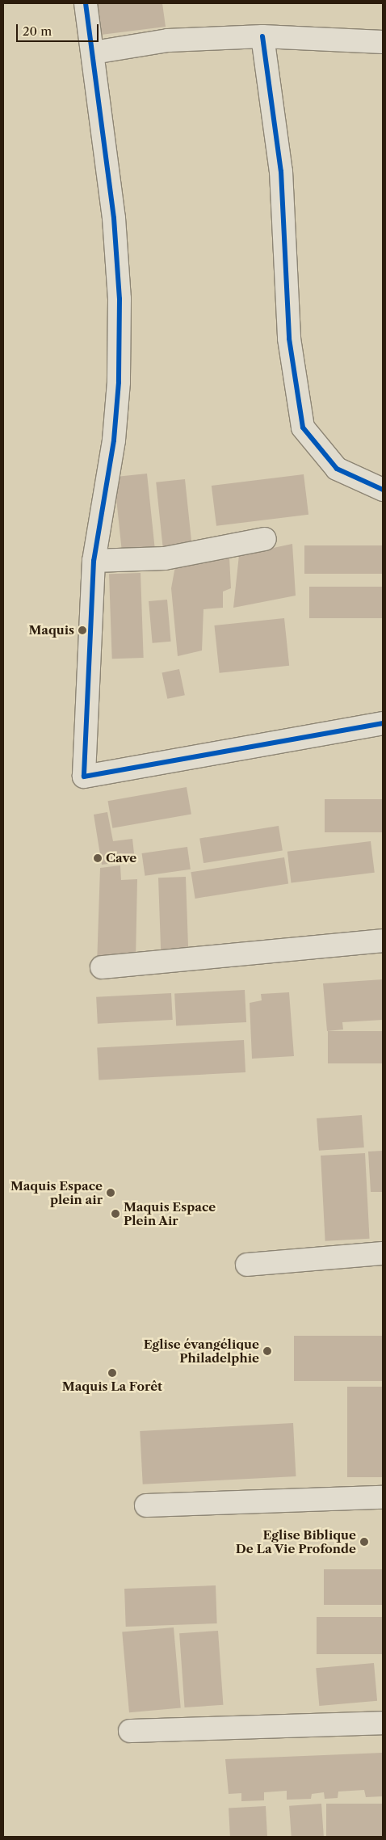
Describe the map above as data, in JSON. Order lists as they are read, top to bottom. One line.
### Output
{"places":["Maquis","Cave","Maquis Espace plein air","Maquis Espace Plein Air","Eglise évangélique Philadelphie","Maquis La Forêt","Eglise Biblique De La Vie Profonde"],"scale_bar":"20 m"}
